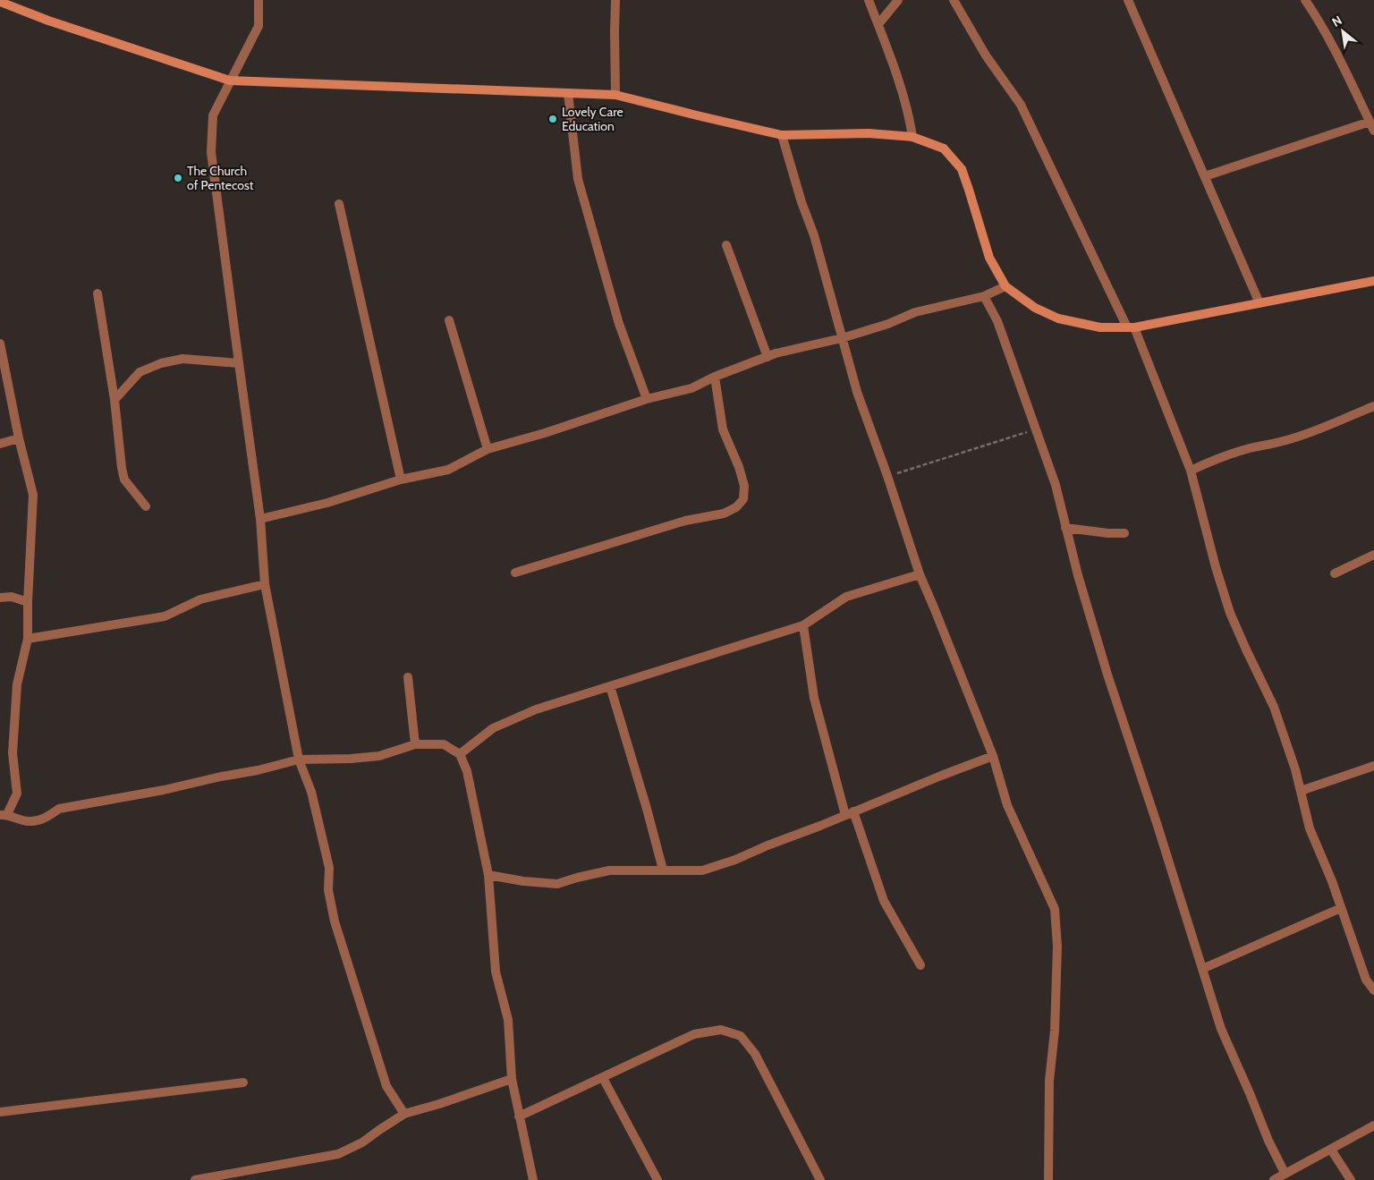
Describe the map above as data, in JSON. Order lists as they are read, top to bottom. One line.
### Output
{"places":["Lovely Care Education","The Church of Pentecost"],"north":"top left"}
